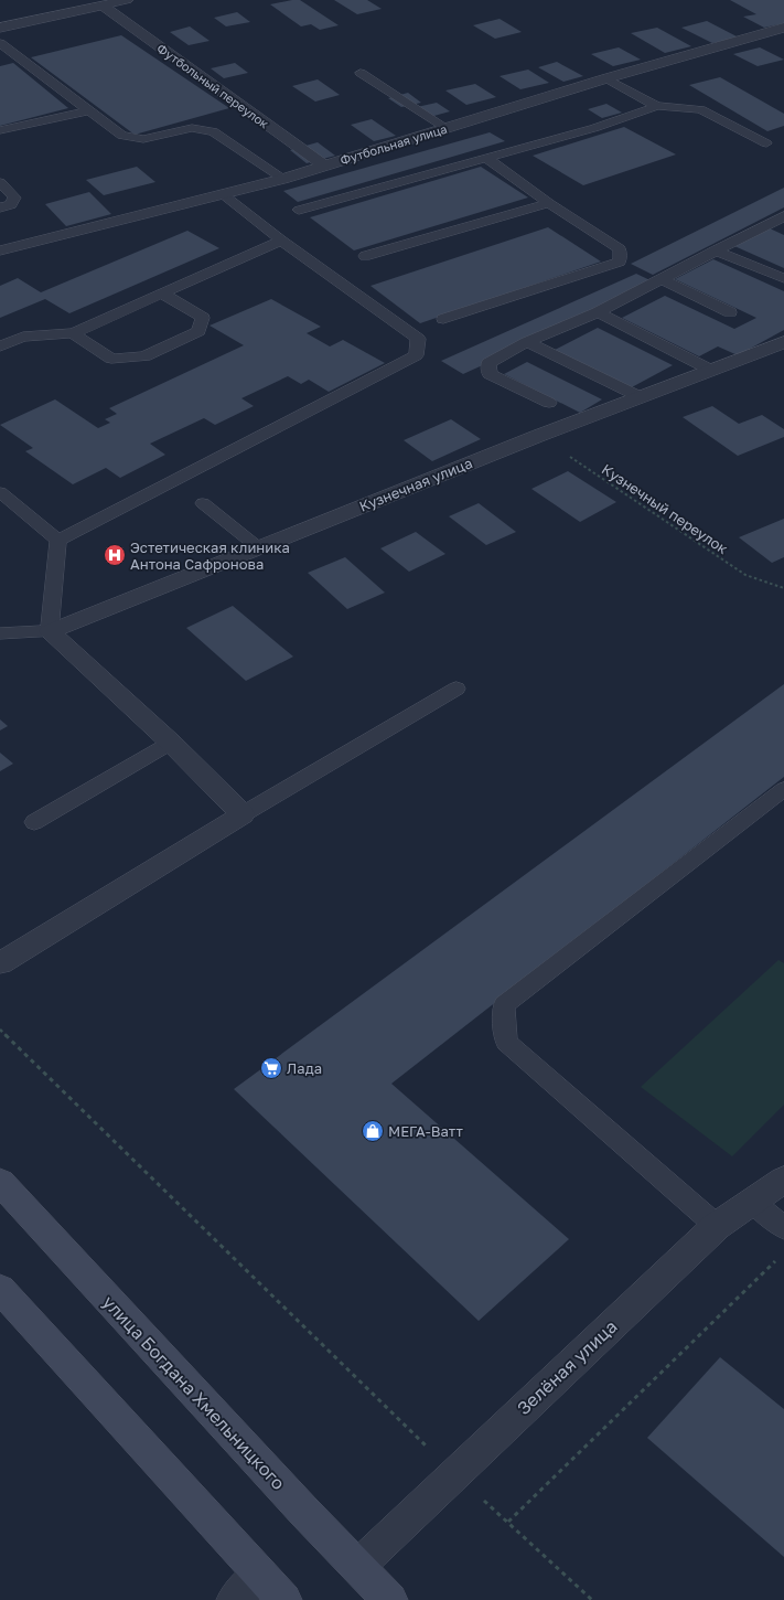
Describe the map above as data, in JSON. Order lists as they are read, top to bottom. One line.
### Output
{"streets":{"main road":["улица Богдана Хмельницкого"],"street":["Футбольный переулок","Футбольная улица","Кузнечная улица","Зелёная улица"],"path":["Кузнечный переулок"]},"crossings":[["Футбольный переулок","Футбольная улица"],["Кузнечная улица","Кузнечный переулок"],["Зелёная улица","улица Богдана Хмельницкого"]],"places":{"hospital":["Эстетическая клиника Антона Сафронова"],"supermarket":["Лада"],"shop":["МЕГА-Ватт"]}}
